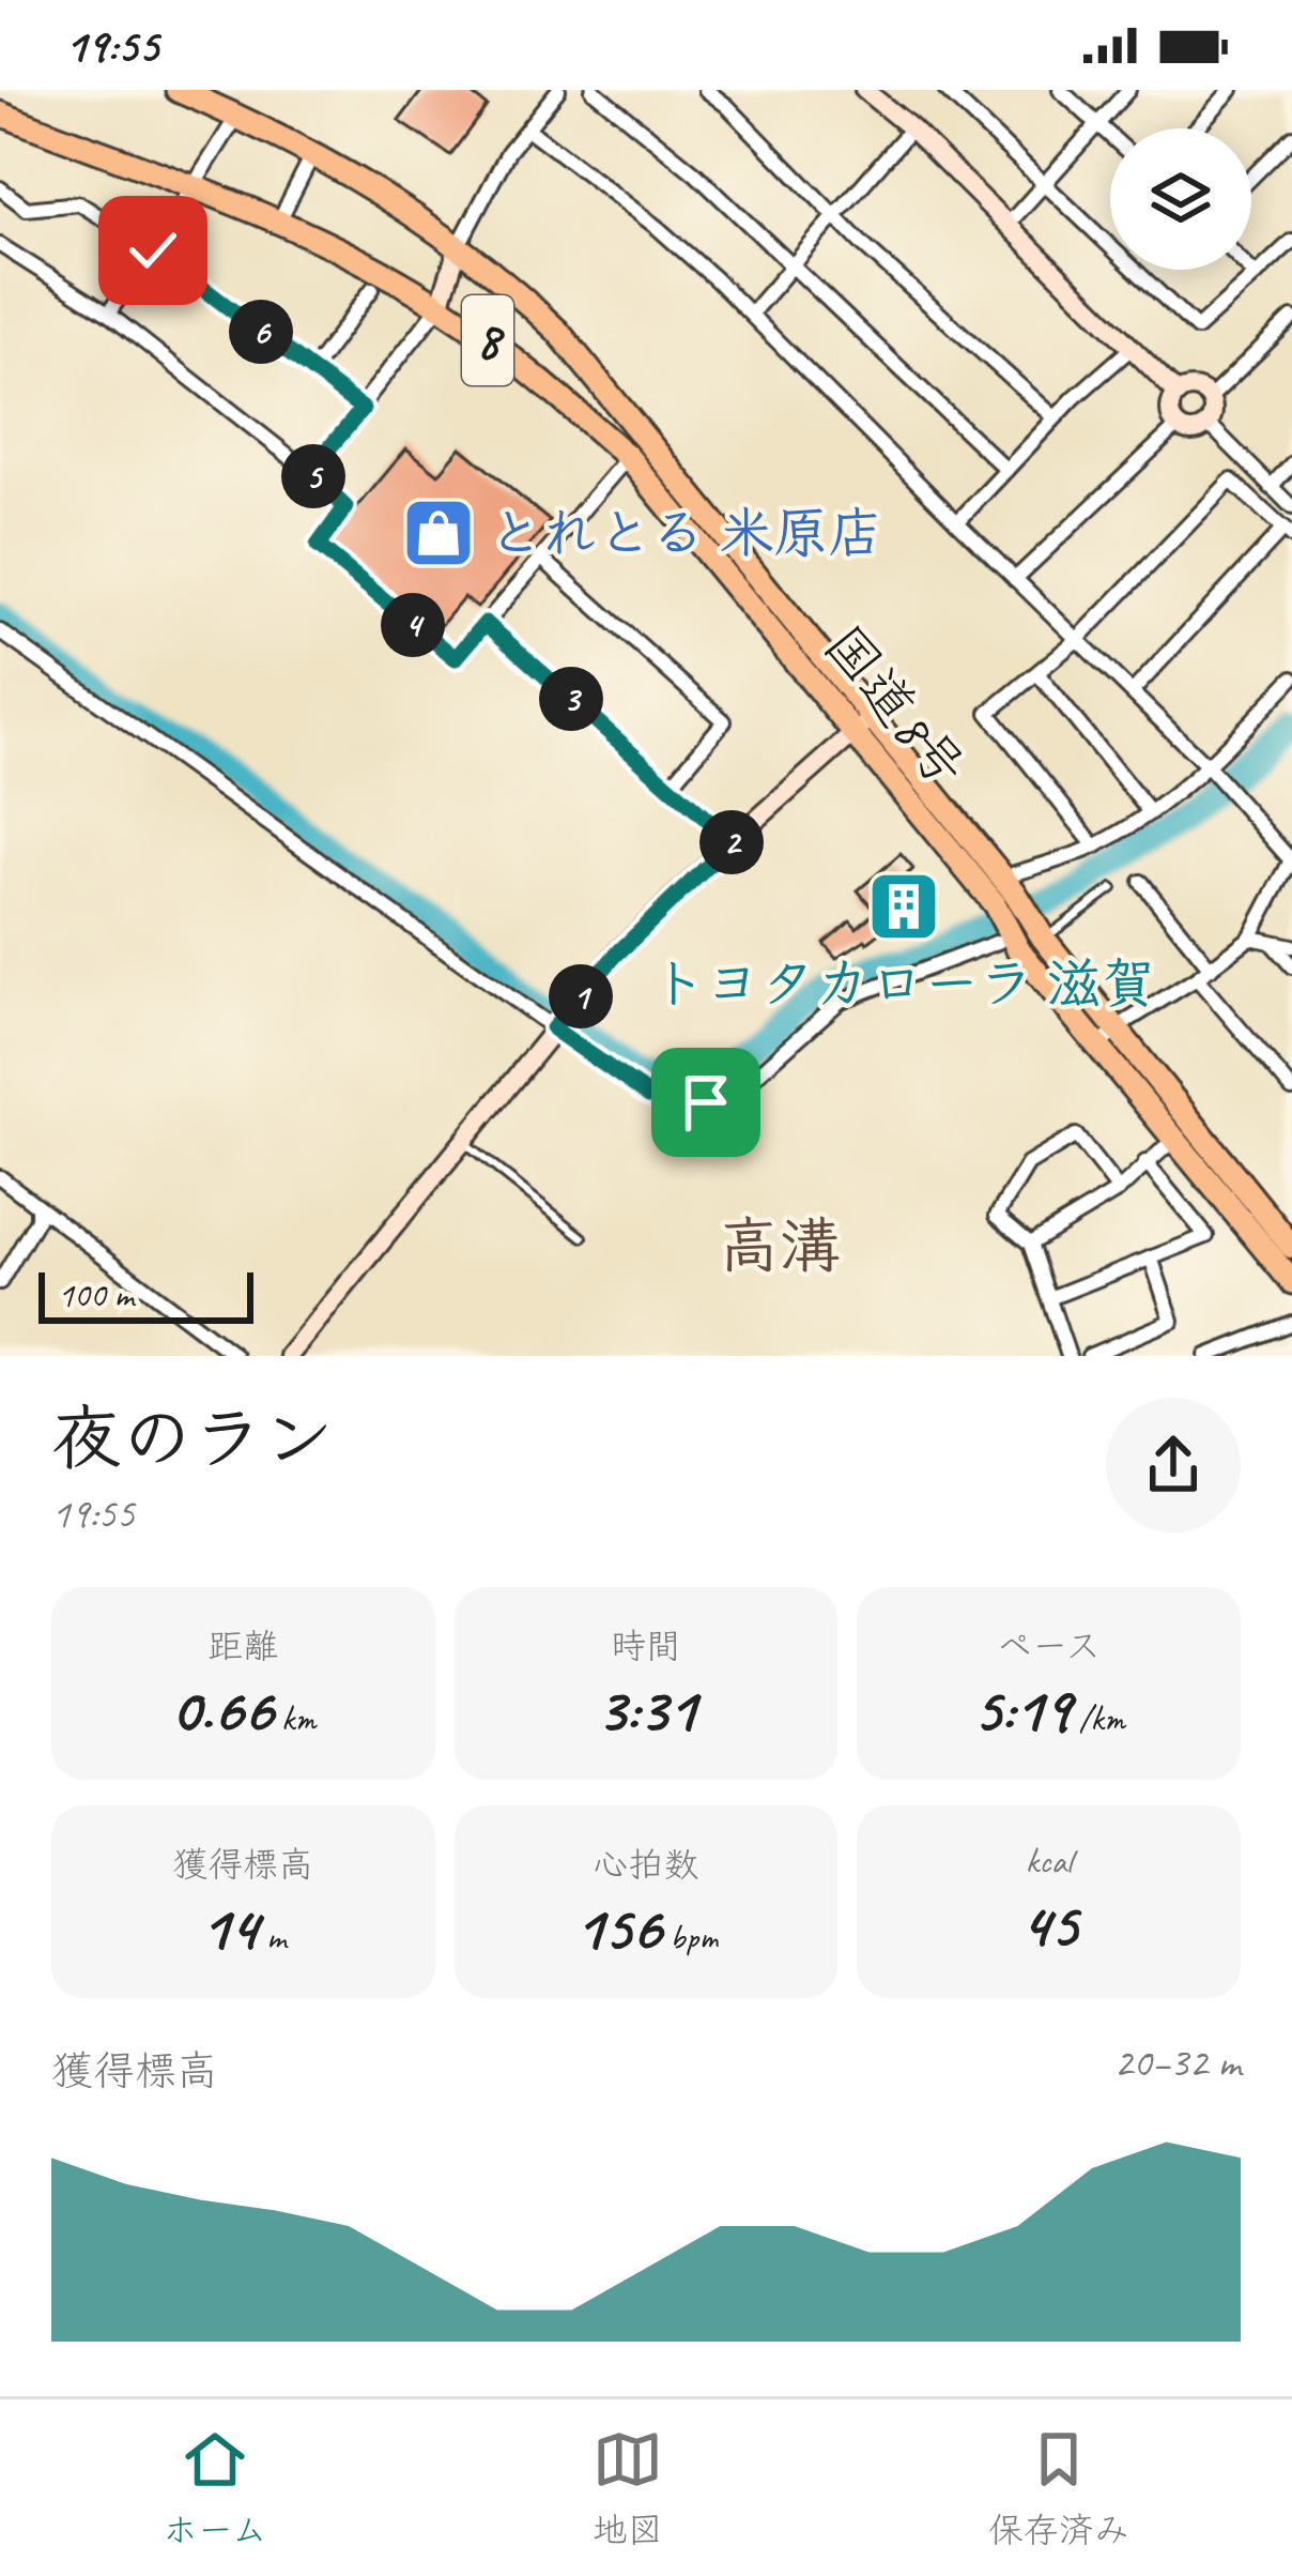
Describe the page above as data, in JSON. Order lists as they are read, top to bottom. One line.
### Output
{"streets":{"highway":["8","国道8号"]},"districts":["高溝"],"places":{"shop":["とれとる 米原店"],"building":["トヨタカローラ 滋賀"]},"scale_bar":"100 m","page":{"status":"19:55","pins":["6","5","4","3","2","1"],"scale":"100 m","heading":["夜のラン","19:55"],"stats":[["距離","0.66 km"],["時間","3:31"],["ペース","5:19 /km"],["獲得標高","14 m"],["心拍数","156 bpm"],["kcal","45"]],"chart":["獲得標高","20–32 m"],"tabs":["ホーム","地図","保存済み"]}}
